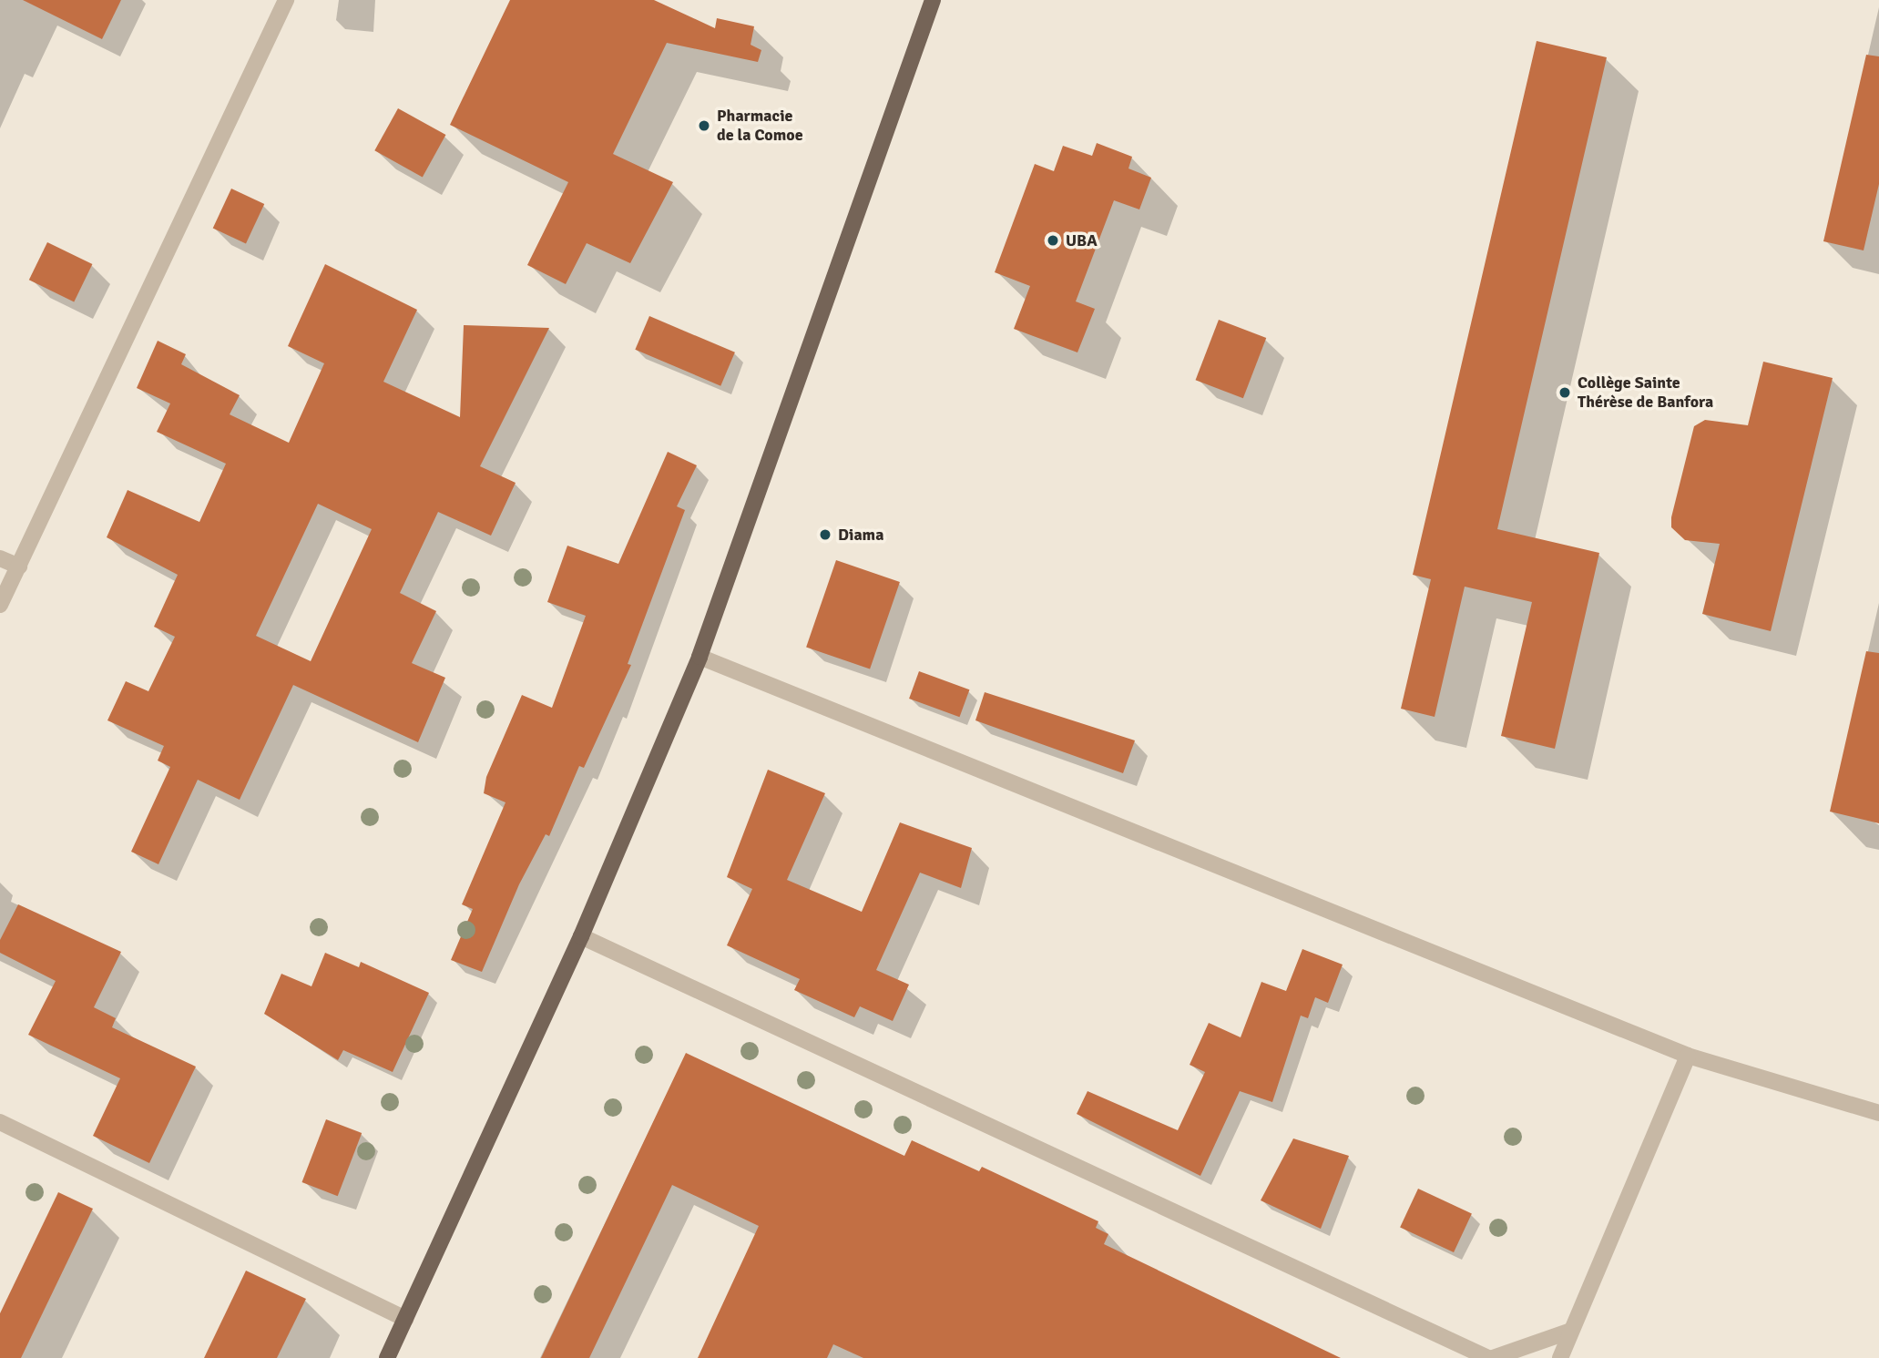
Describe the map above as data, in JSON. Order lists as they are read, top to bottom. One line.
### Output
{"places":["Pharmacie de la Comoe","UBA","Collège Sainte Thérèse de Banfora","Diama"]}
